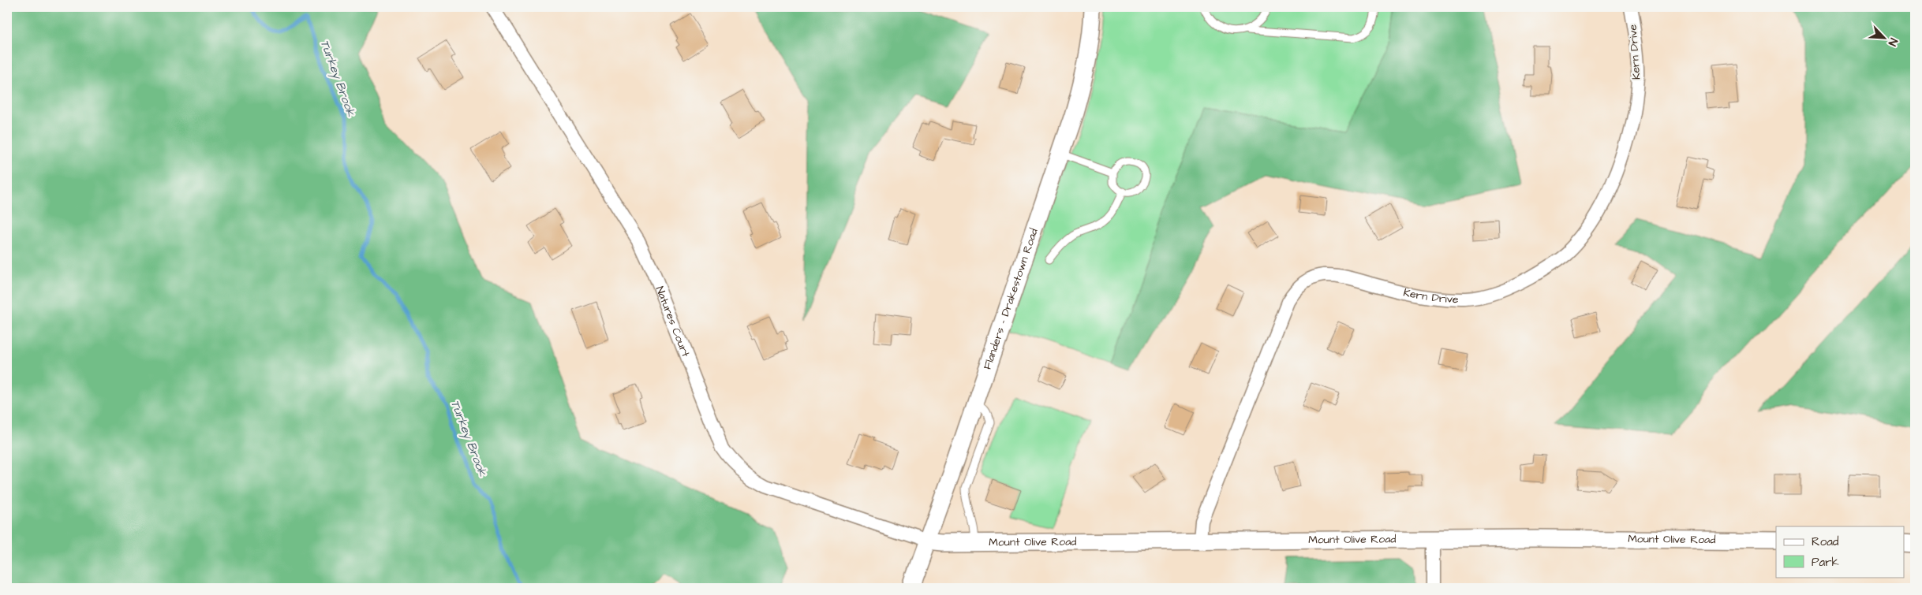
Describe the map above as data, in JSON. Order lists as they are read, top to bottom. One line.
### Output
{"streets":{"street":["Kern Drive","Flanders - Drakestown Road","Natures Court","Mount Olive Road"]},"crossings":[["Kern Drive","Mount Olive Road"],["Flanders - Drakestown Road","Natures Court"],["Flanders - Drakestown Road","Mount Olive Road"],["Natures Court","Mount Olive Road"]],"water":["Turkey Brook"],"legend":["Road","Park"],"north":"bottom right"}
